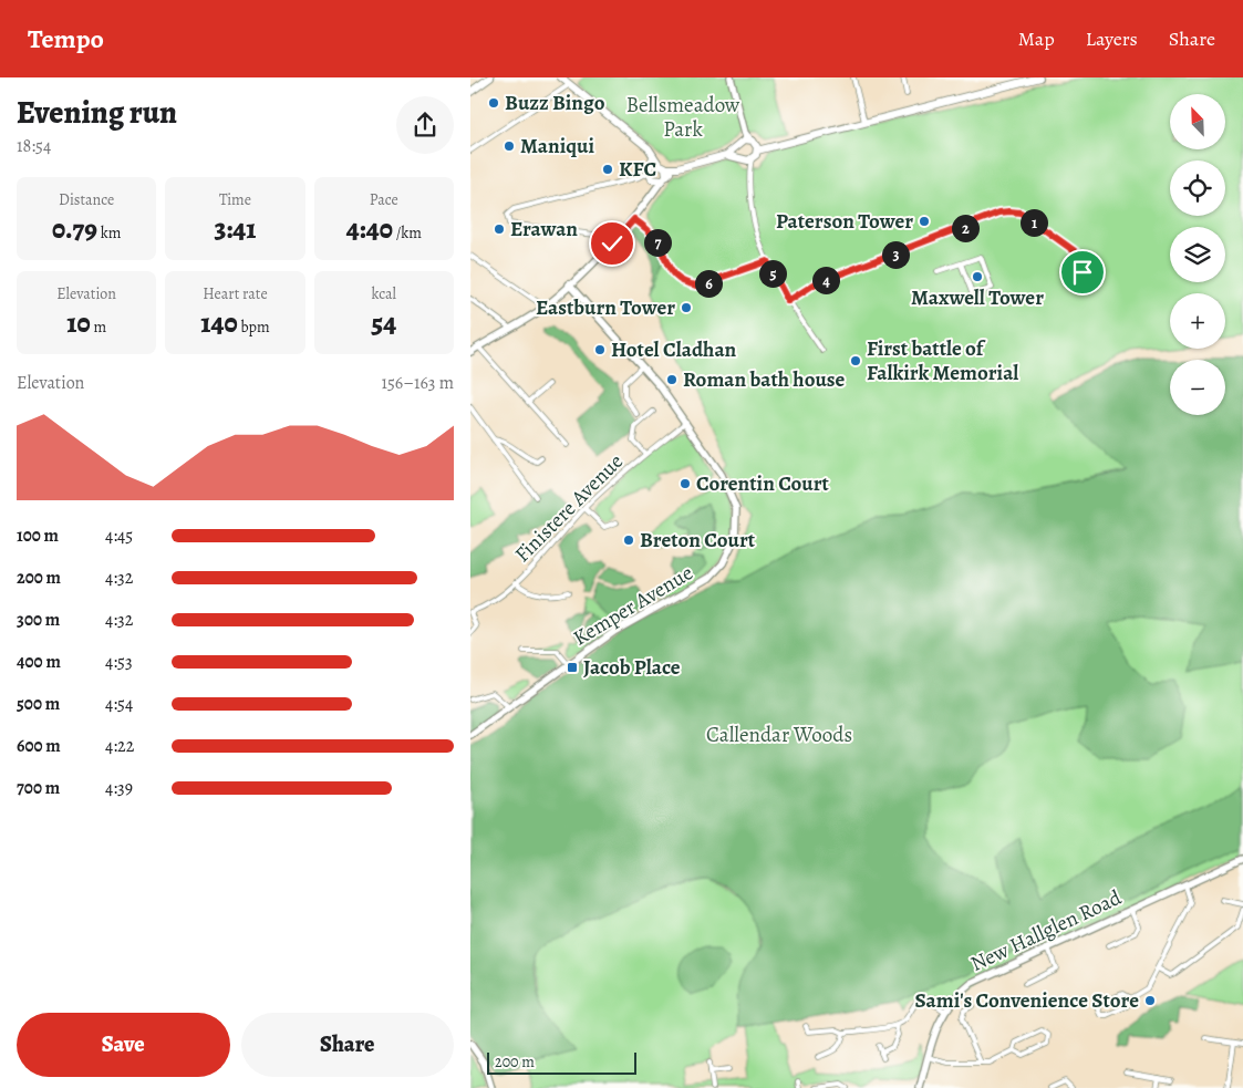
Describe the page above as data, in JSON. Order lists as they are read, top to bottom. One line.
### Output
{"streets":{"street":["Finistere Avenue","Kemper Avenue","New Hallglen Road"]},"crossings":[["Finistere Avenue","Kemper Avenue"]],"parks":["Bellsmeadow Park","Callendar Woods"],"places":{"other":["Buzz Bingo","Maniqui","KFC","Paterson Tower","Erawan","Maxwell Tower","Eastburn Tower","Hotel Cladhan","First battle of Falkirk Memorial","Roman bath house","Corentin Court","Breton Court","Sami's Convenience Store"],"transit":["Jacob Place"]},"scale_bar":"200 m","north":"top left","page":{"header":"Tempo","nav":["Map","Layers","Share"],"heading":["Evening run","18:54"],"map_buttons":["+","−"],"stats":[["Distance","0.79 km"],["Time","3:41"],["Pace","4:40 /km"],["Elevation","10 m"],["Heart rate","140 bpm"],["kcal","54"]],"pins":["1","2","7","3","5","4","6"],"chart":["Elevation","156–163 m"],"list":[{"name":"100 m","note":"4:45"},{"name":"200 m","note":"4:32"},{"name":"300 m","note":"4:32"},{"name":"400 m","note":"4:53"},{"name":"500 m","note":"4:54"},{"name":"600 m","note":"4:22"},{"name":"700 m","note":"4:39"}],"buttons":["Save","Share"],"scale":"200 m"}}
